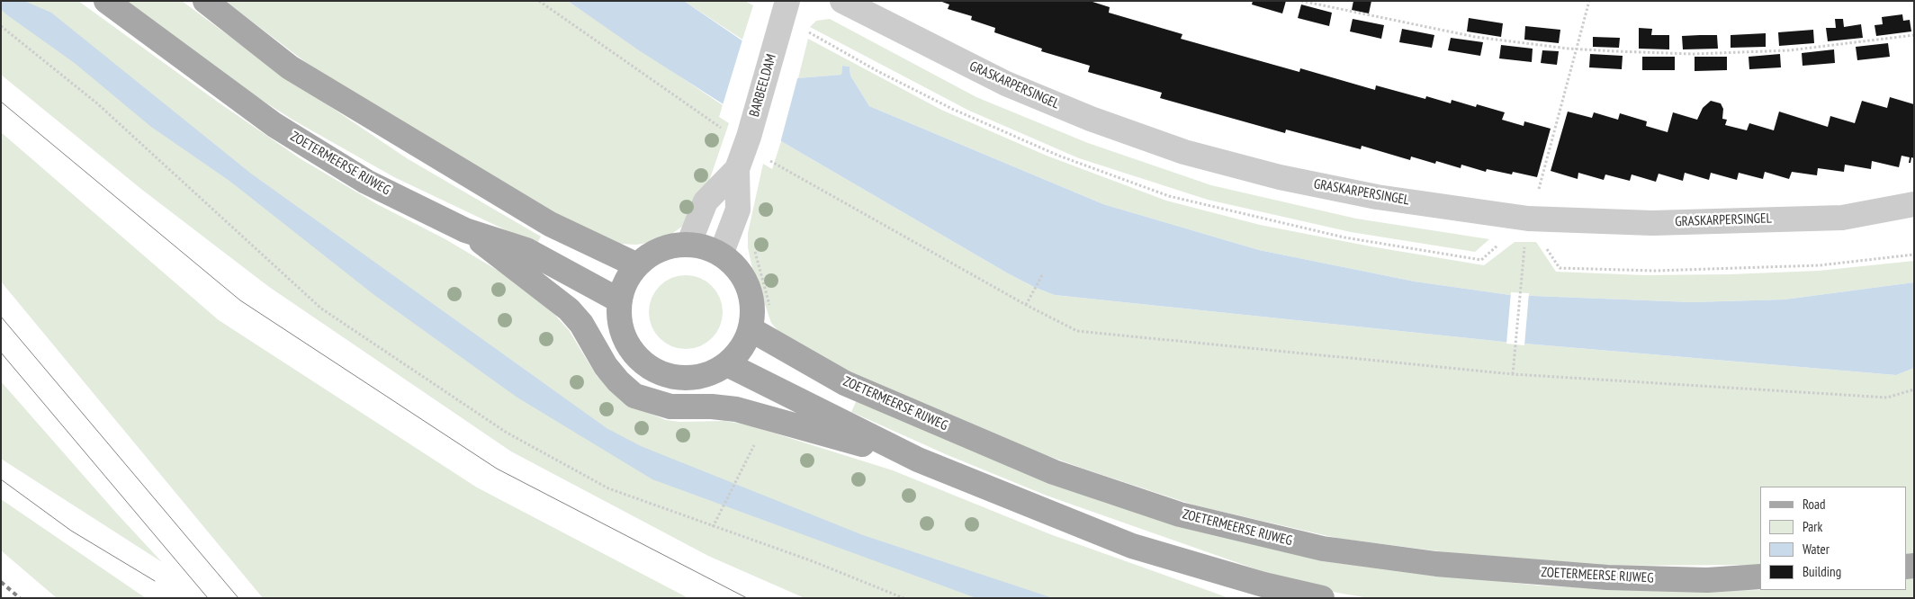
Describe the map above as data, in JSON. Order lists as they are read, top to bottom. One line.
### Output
{"streets":{"main road":["ZOETERMEERSE RIJWEG"],"street":["BARBEELDAM","GRASKARPERSINGEL"]},"crossings":[["BARBEELDAM","ZOETERMEERSE RIJWEG"]],"legend":["Road","Park","Water","Building"]}
